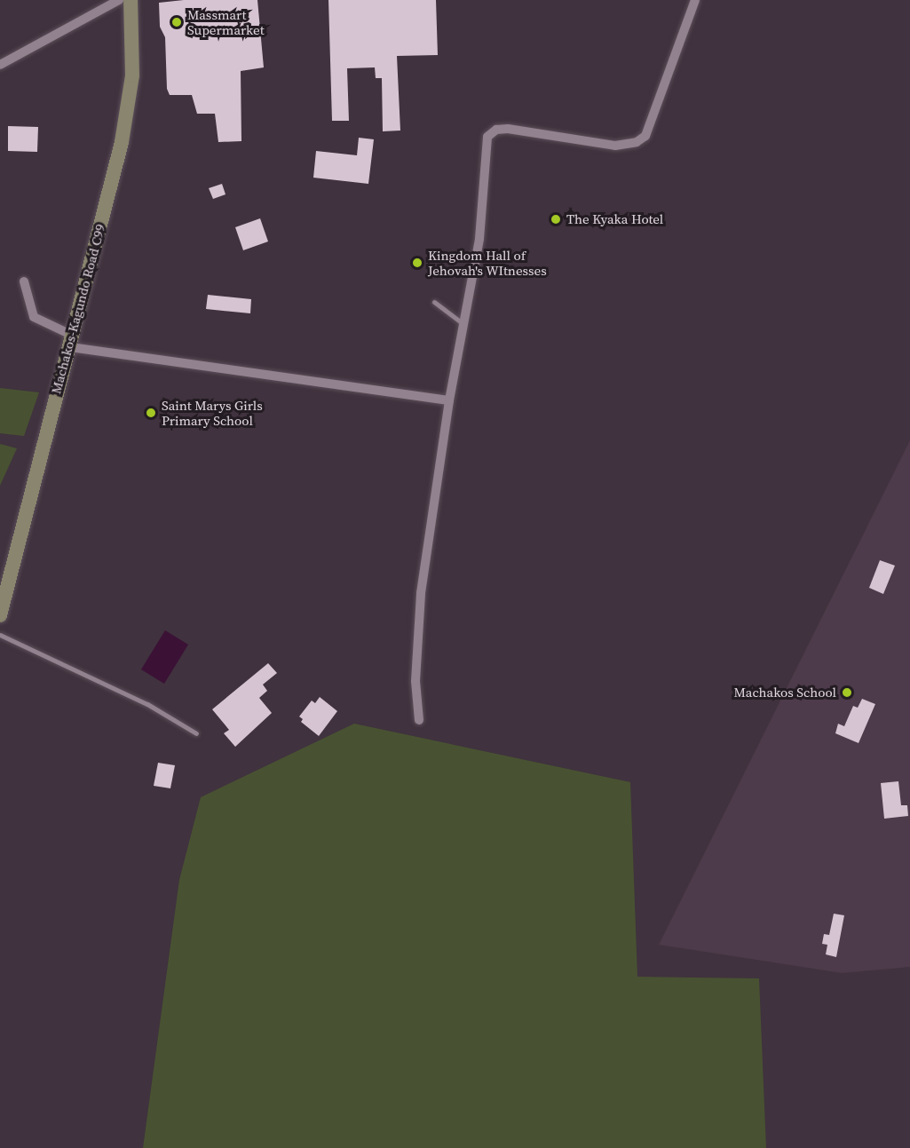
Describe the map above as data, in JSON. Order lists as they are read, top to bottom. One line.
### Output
{"streets":{"main road":["Machakos-Kagundo Road C99"]},"places":["Massmart Supermarket","The Kyaka Hotel","Kingdom Hall of Jehovah's WItnesses","Saint Marys Girls Primary School","Machakos School"]}
